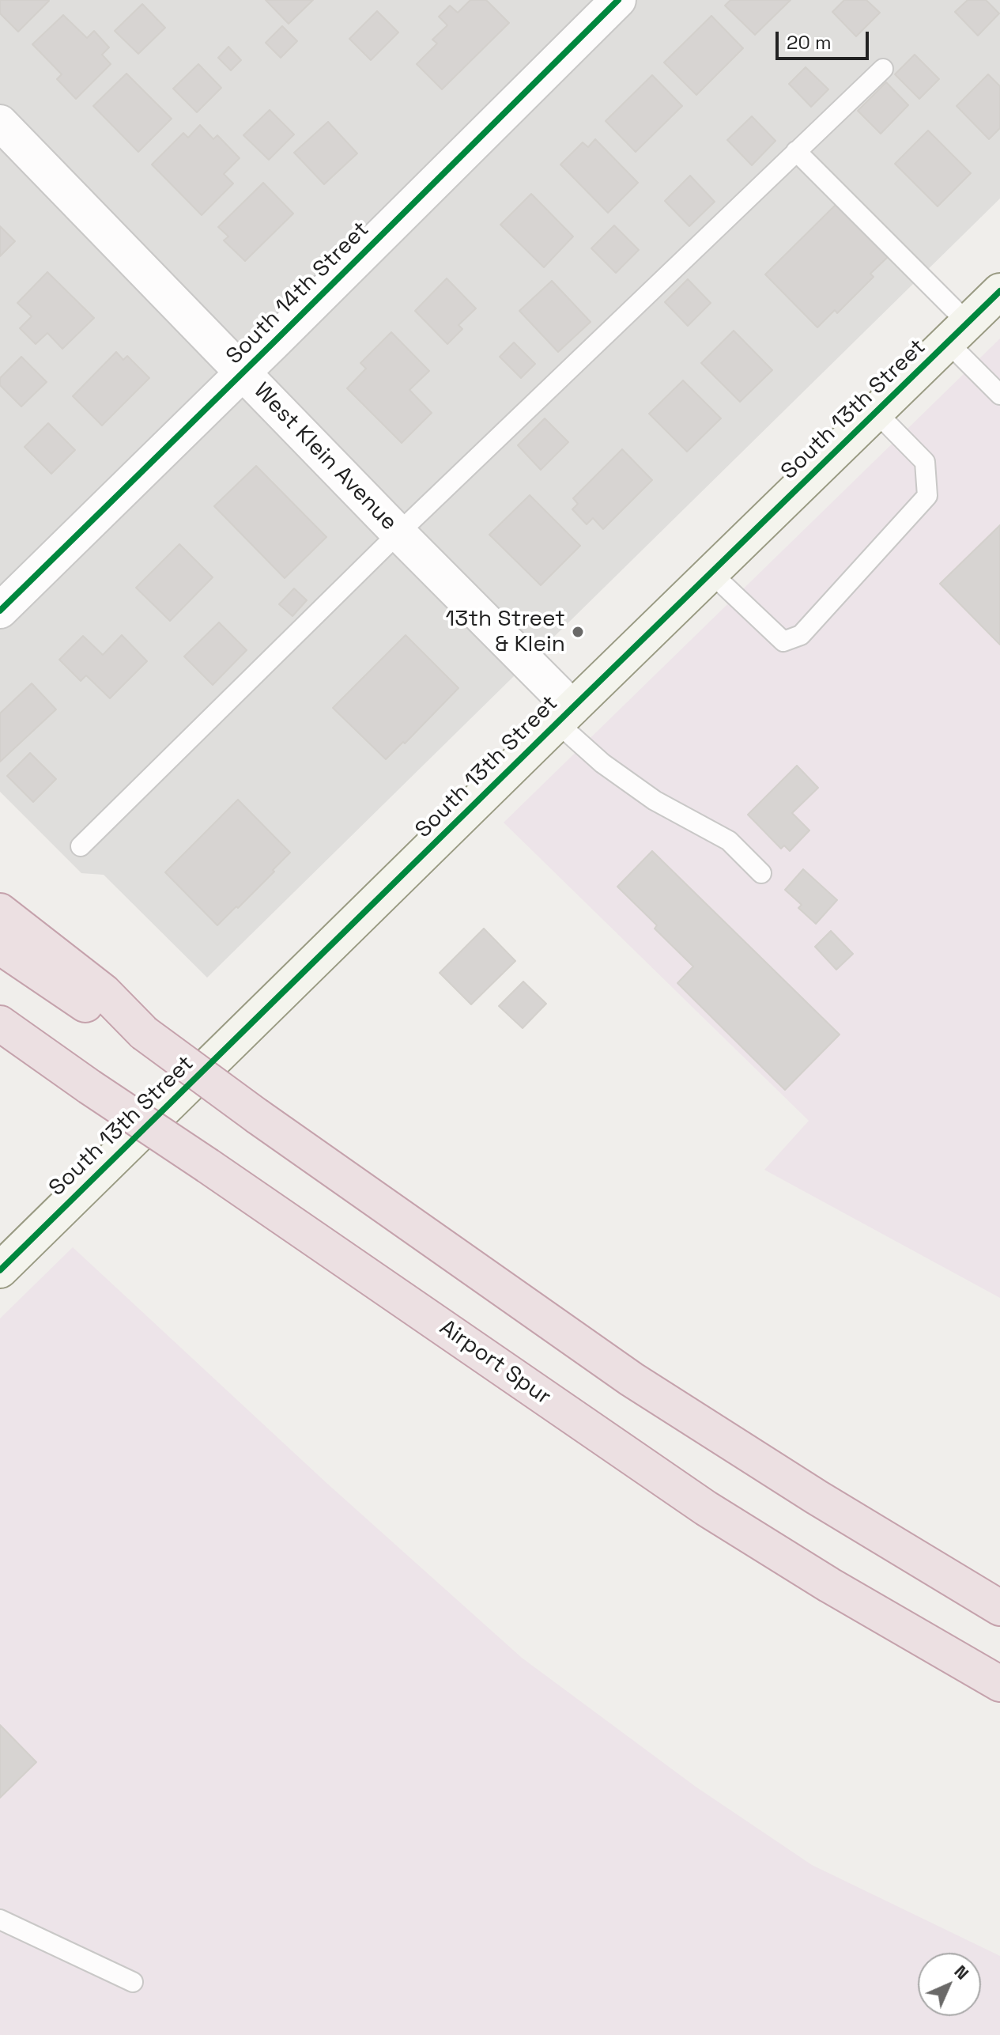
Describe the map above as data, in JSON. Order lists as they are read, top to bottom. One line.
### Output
{"streets":{"highway":["Airport Spur"],"street":["South 14th Street","South 13th Street","West Klein Avenue"]},"crossings":[["South 14th Street","West Klein Avenue"],["South 13th Street","West Klein Avenue"]],"places":["13th Street & Klein"],"scale_bar":"20 m","north":"top right"}
